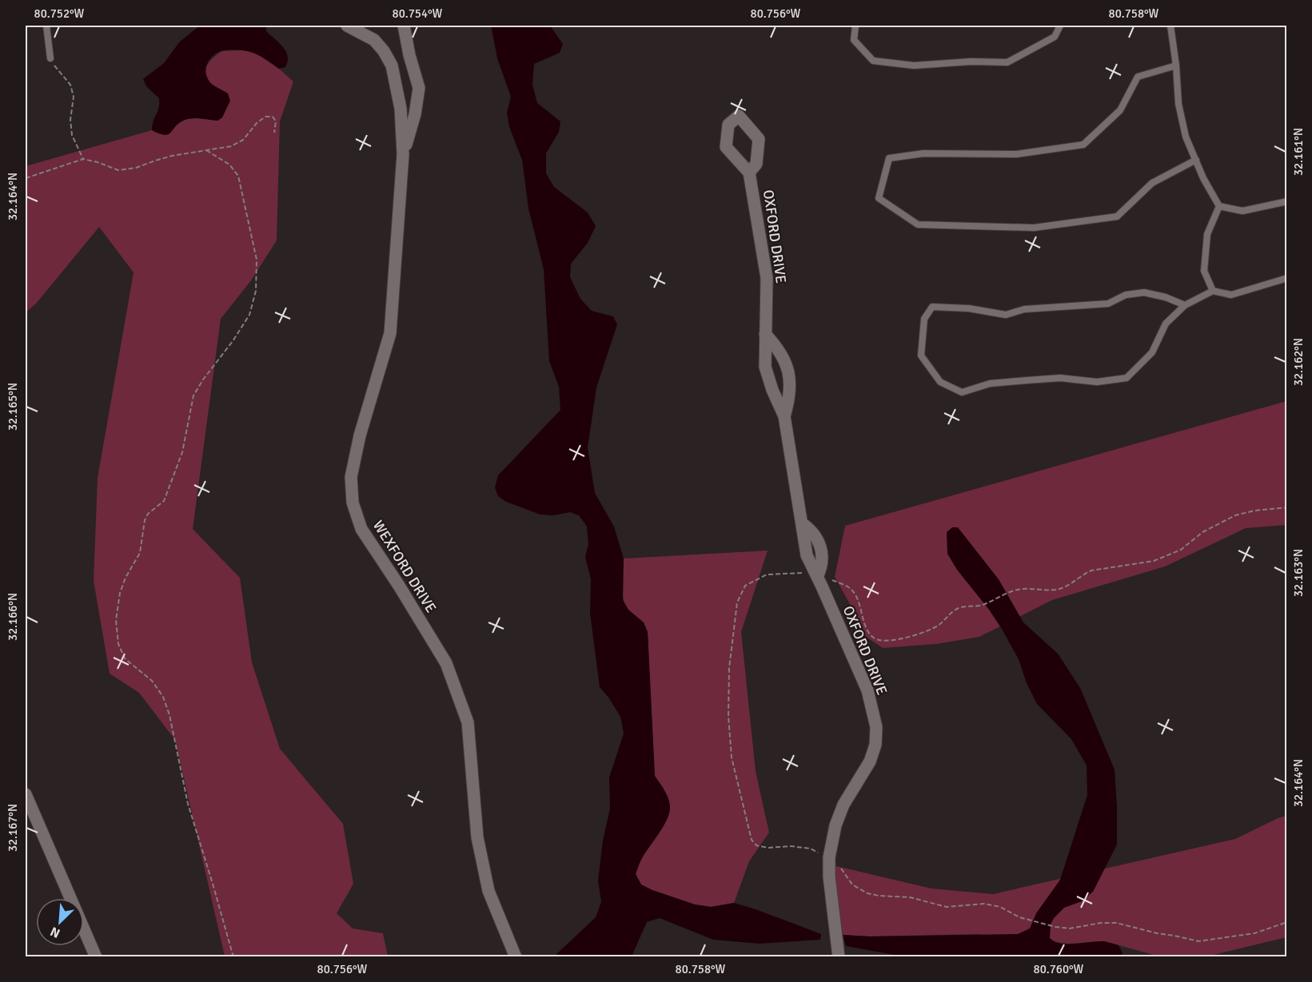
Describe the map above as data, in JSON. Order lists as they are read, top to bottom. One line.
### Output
{"streets":{"street":["OXFORD DRIVE","WEXFORD DRIVE"]},"north":"bottom left","coordinates":["80.752°W","80.754°W","80.756°W","80.758°W","32.161°N","32.164°N","32.162°N","32.165°N","32.163°N","32.166°N","32.167°N","80.760°W"]}
